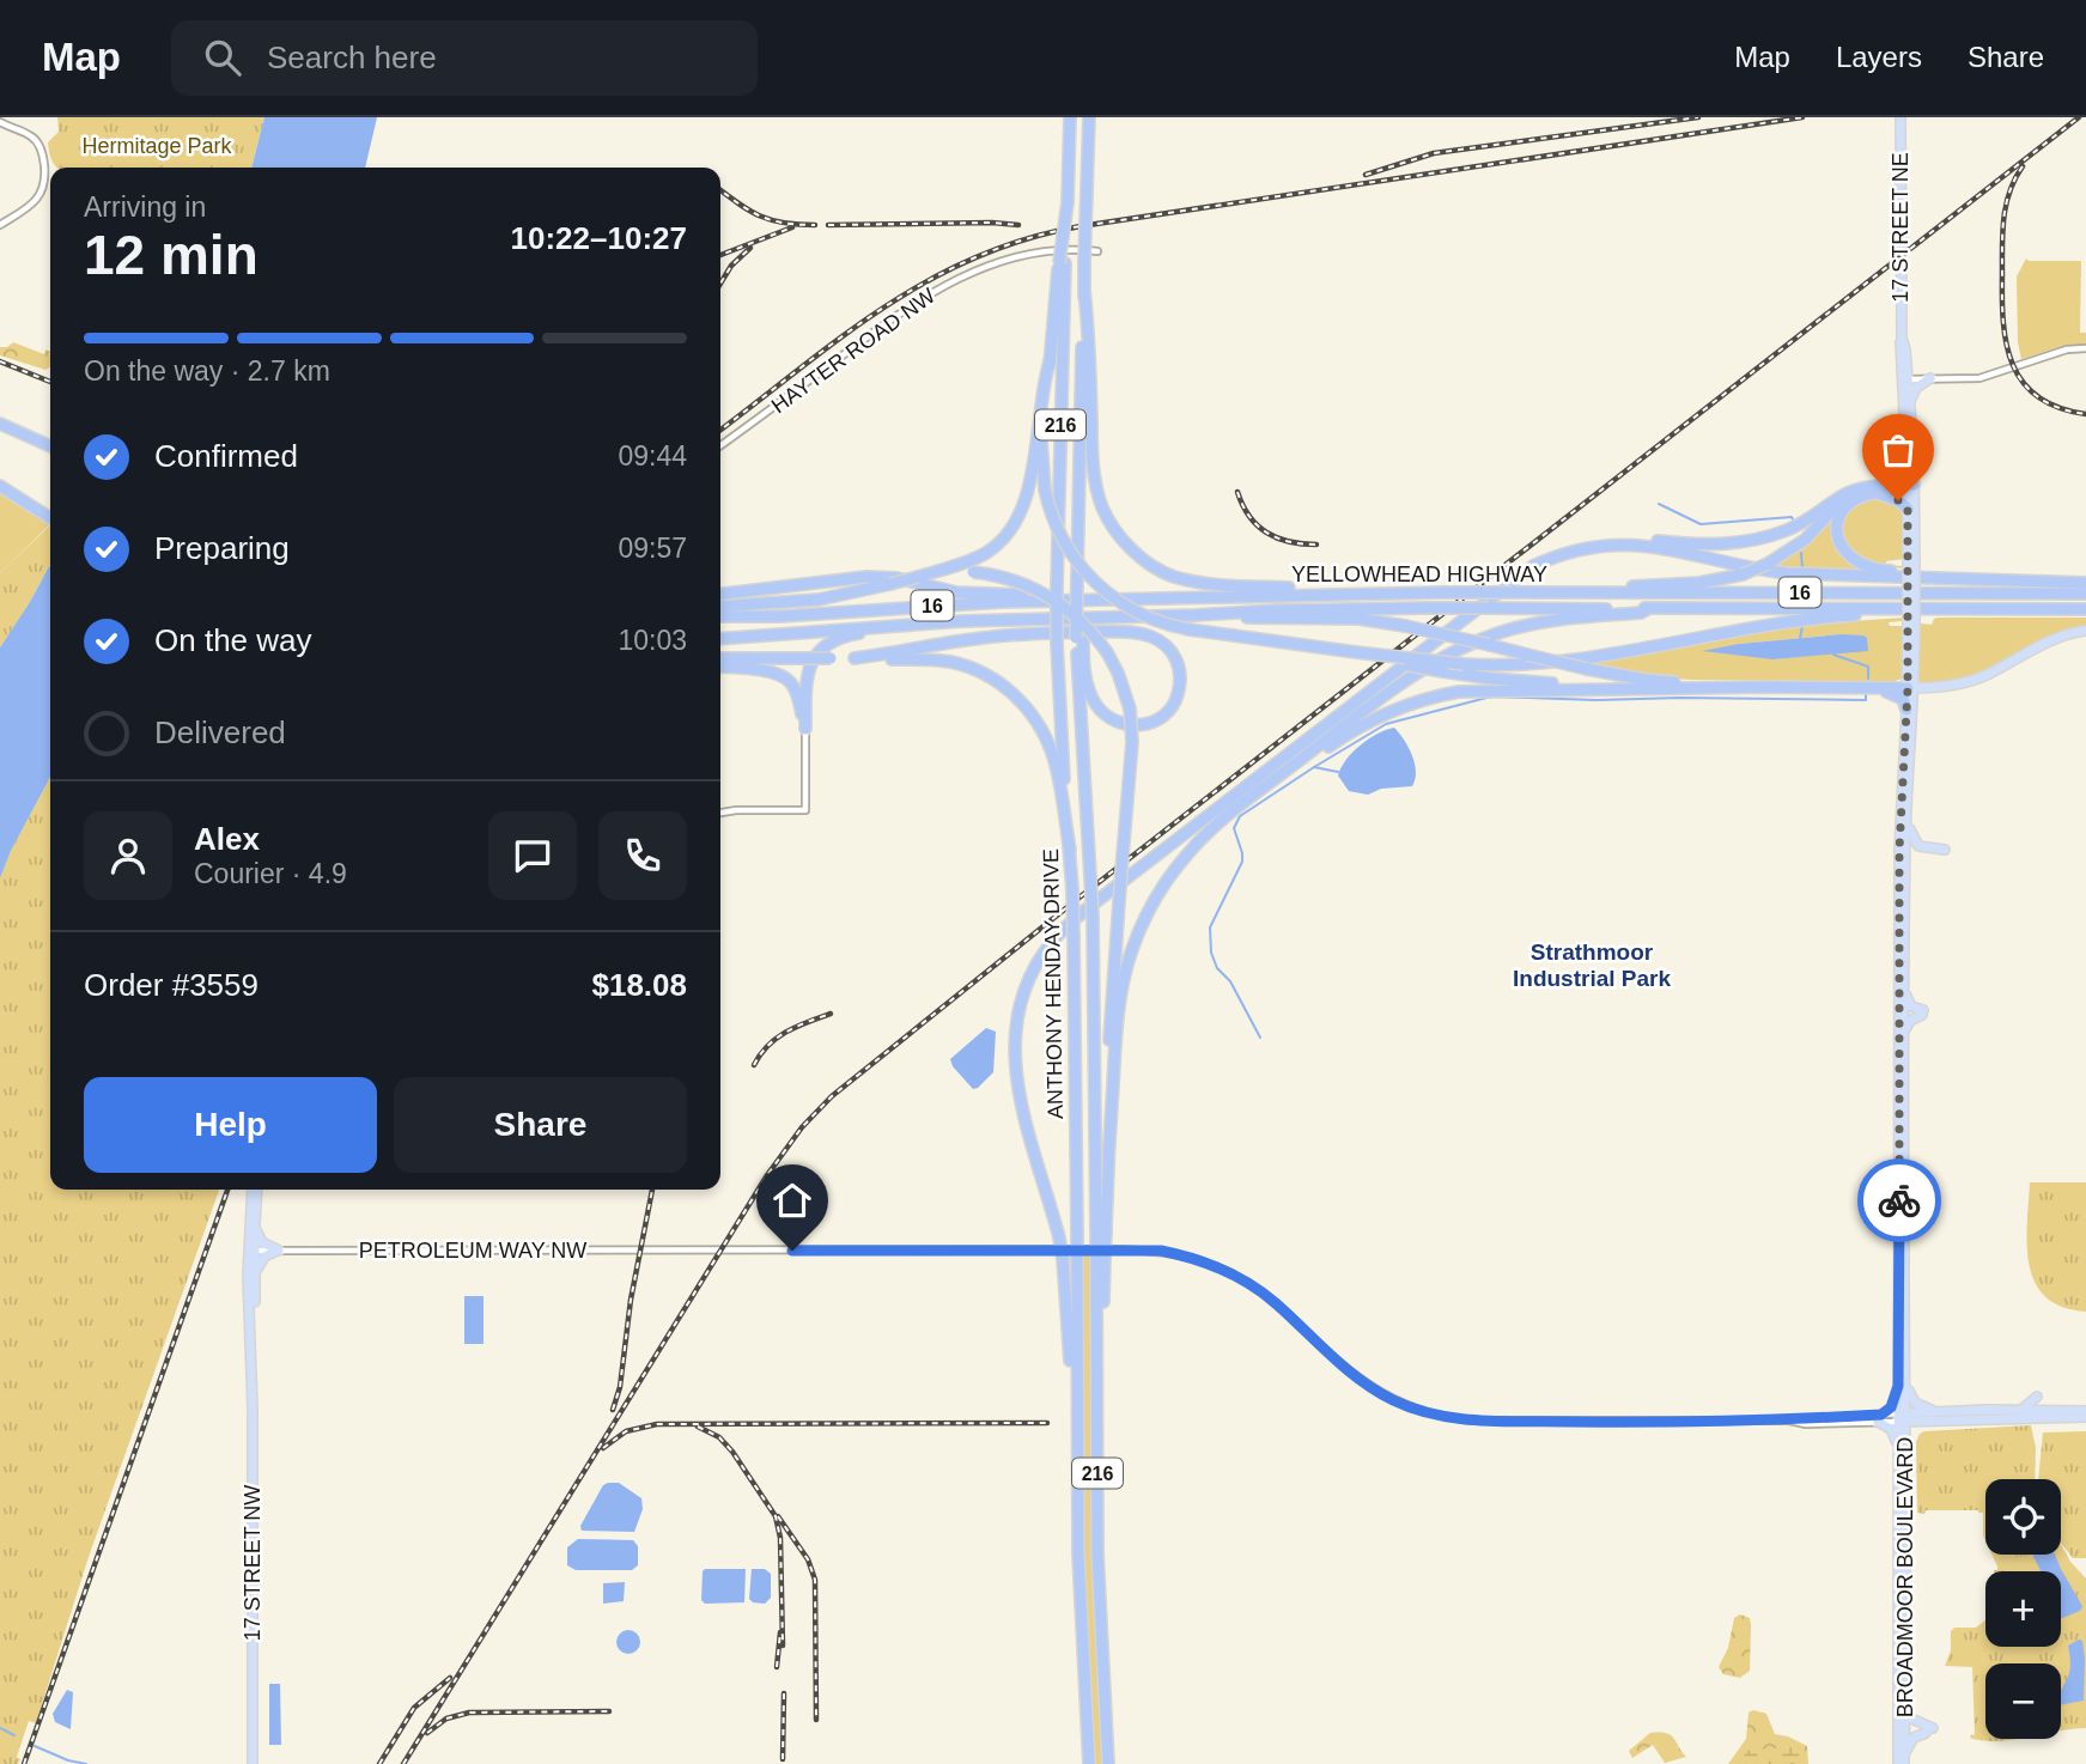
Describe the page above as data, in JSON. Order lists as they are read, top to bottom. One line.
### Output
{"streets":{"highway":["216","YELLOWHEAD HIGHWAY","16","ANTHONY HENDAY DRIVE"],"main road":["17 STREET NE","17 STREET NW","BROADMOOR BOULEVARD"],"street":["HAYTER ROAD NW","PETROLEUM WAY NW"]},"crossings":[["17 STREET NE","BROADMOOR BOULEVARD"],["216","ANTHONY HENDAY DRIVE"],["YELLOWHEAD HIGHWAY","16"],["PETROLEUM WAY NW","17 STREET NW"],["PETROLEUM WAY NW","BROADMOOR BOULEVARD"]],"districts":["Strathmoor Industrial Park"],"parks":["Hermitage Park"],"page":{"header":"Map","search":"Search here","nav":["Map","Layers","Share"],"heading":["12 min","Arriving in","10:22–10:27"],"panel":["Alex","Courier · 4.9","Order #3559","$18.08"],"bar":"On the way · 2.7 km","list":[["Confirmed","09:44"],["Preparing","09:57"],["On the way","10:03"],"Delivered"],"buttons":["Help","Share"],"map_buttons":["+","−"]}}
